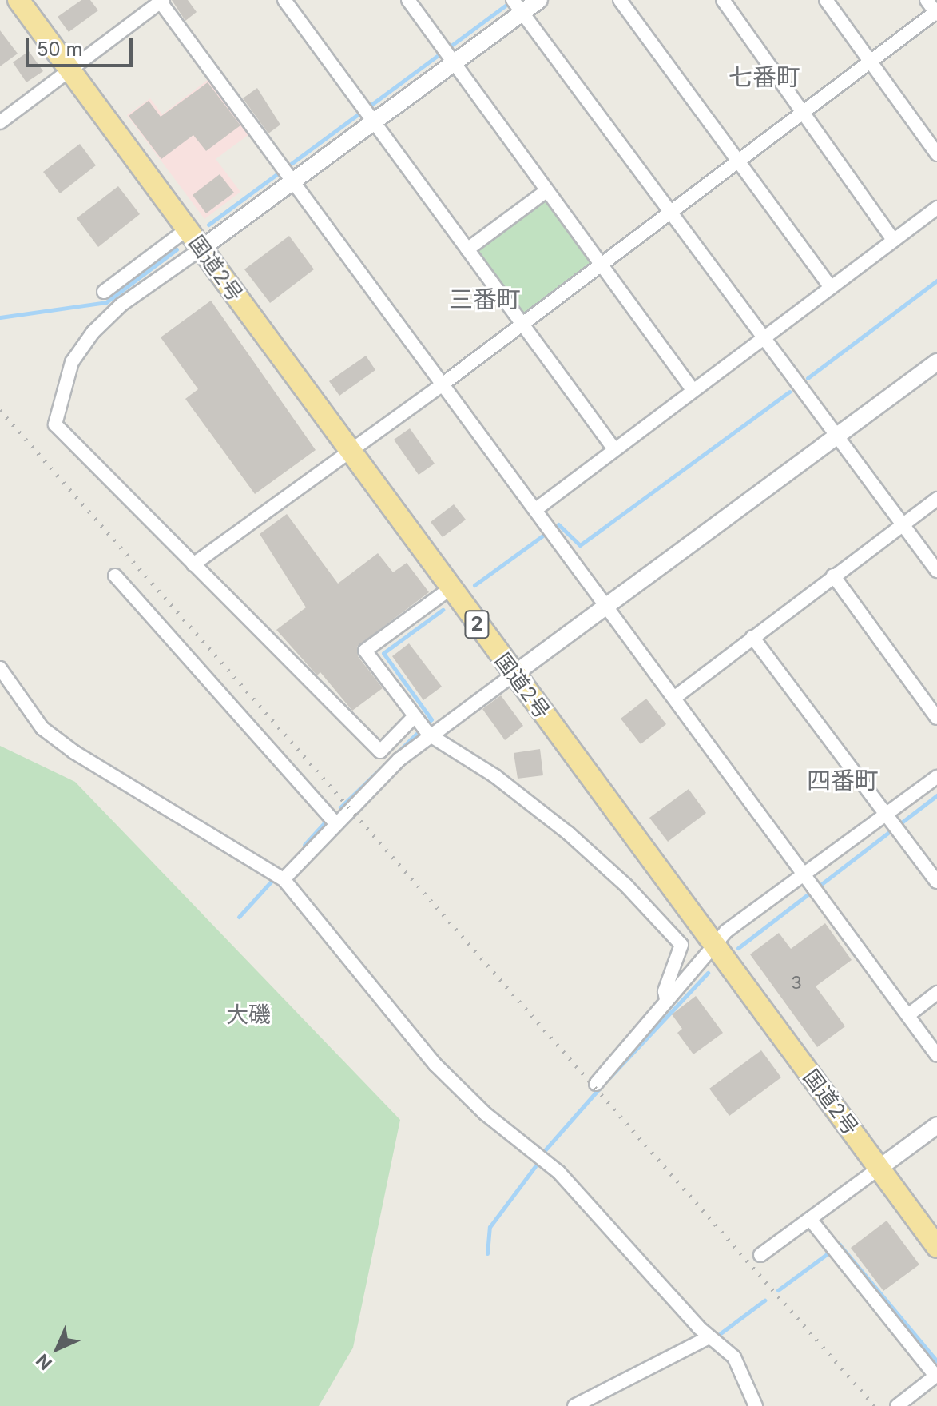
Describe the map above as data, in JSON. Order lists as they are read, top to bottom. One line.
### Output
{"streets":{"highway":["国道2号","2"]},"districts":["七番町","三番町","四番町","大磯"],"house_numbers":["3"],"scale_bar":"50 m","north":"bottom left"}
